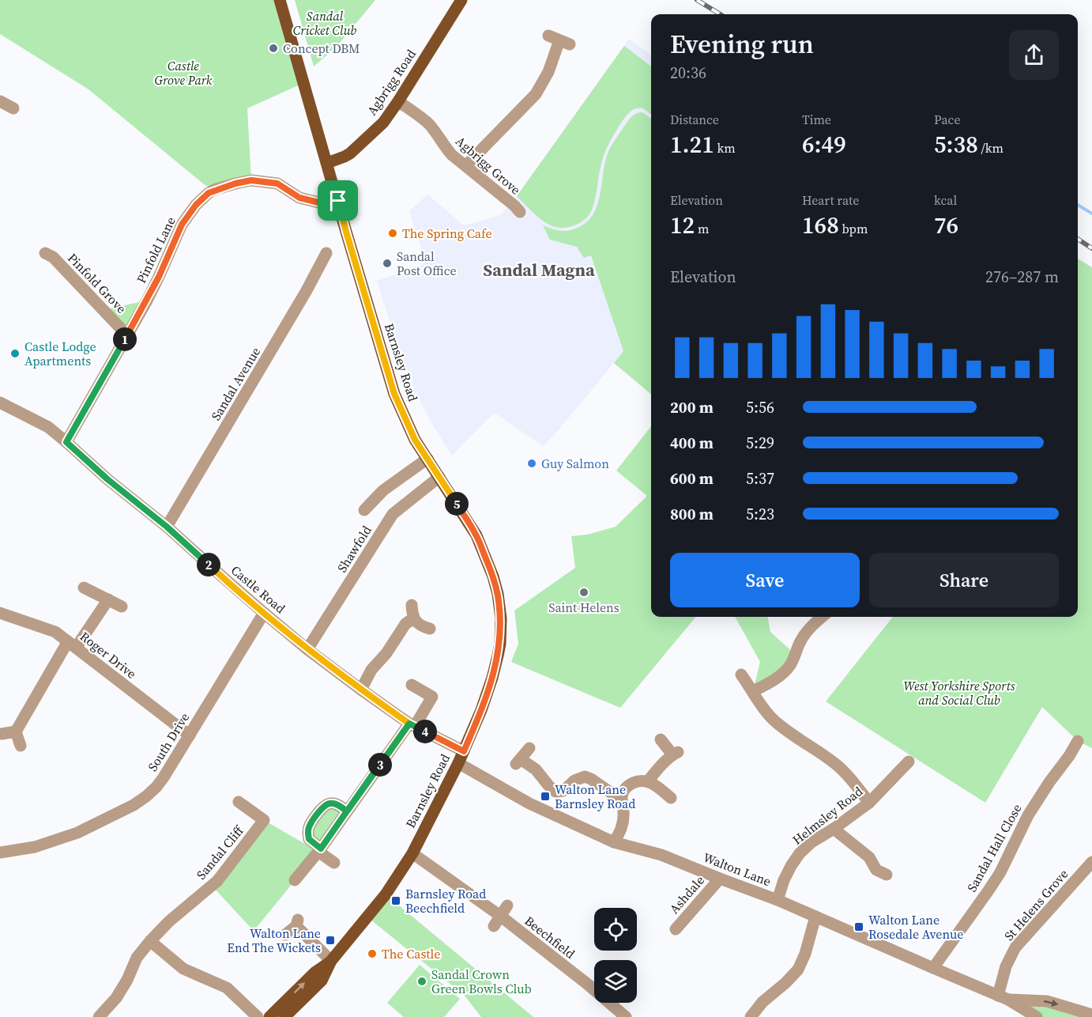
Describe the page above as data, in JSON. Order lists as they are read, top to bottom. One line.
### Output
{"streets":{"main road":["Agbrigg Road","Barnsley Road"],"street":["Agbrigg Grove","Pinfold Lane","Pinfold Grove","Sandal Avenue","Shawfold","Castle Road","Roger Drive","South Drive","Helmsley Road","Sandal Hall Close","Sandal Cliff","Walton Lane","Ashdale","St Helens Grove","Beechfield"]},"crossings":[["Agbrigg Road","Agbrigg Grove"],["Agbrigg Road","Barnsley Road"],["Pinfold Lane","Pinfold Grove"],["Pinfold Lane","Barnsley Road"],["Pinfold Lane","Castle Road"],["Barnsley Road","Shawfold"],["Barnsley Road","Castle Road"],["Barnsley Road","Walton Lane"],["Barnsley Road","Beechfield"],["Sandal Avenue","Castle Road"],["Shawfold","Castle Road"],["Castle Road","South Drive"],["Roger Drive","South Drive"],["Helmsley Road","Walton Lane"],["Sandal Hall Close","Walton Lane"],["Walton Lane","Ashdale"],["Walton Lane","St Helens Grove"]],"districts":["Sandal Magna"],"parks":["Sandal Cricket Club","Castle Grove Park","West Yorkshire Sports and Social Club"],"places":{"other":["Concept DBM","The Spring Cafe","Sandal Post Office","Castle Lodge Apartments","Guy Salmon","Saint Helens","The Castle","Sandal Crown Green Bowls Club"],"transit":["Walton Lane Barnsley Road","Barnsley Road Beechfield","Walton Lane Rosedale Avenue","Walton Lane End The Wickets"]},"page":{"heading":["Evening run","20:36"],"stats":[["Distance","1.21 km"],["Time","6:49"],["Pace","5:38 /km"],["Elevation","12 m"],["Heart rate","168 bpm"],["kcal","76"]],"chart":["Elevation","276–287 m"],"pins":["1","5","2","4","3"],"list":[{"name":"200 m","note":"5:56"},{"name":"400 m","note":"5:29"},{"name":"600 m","note":"5:37"},{"name":"800 m","note":"5:23"}],"buttons":["Save","Share"]}}
